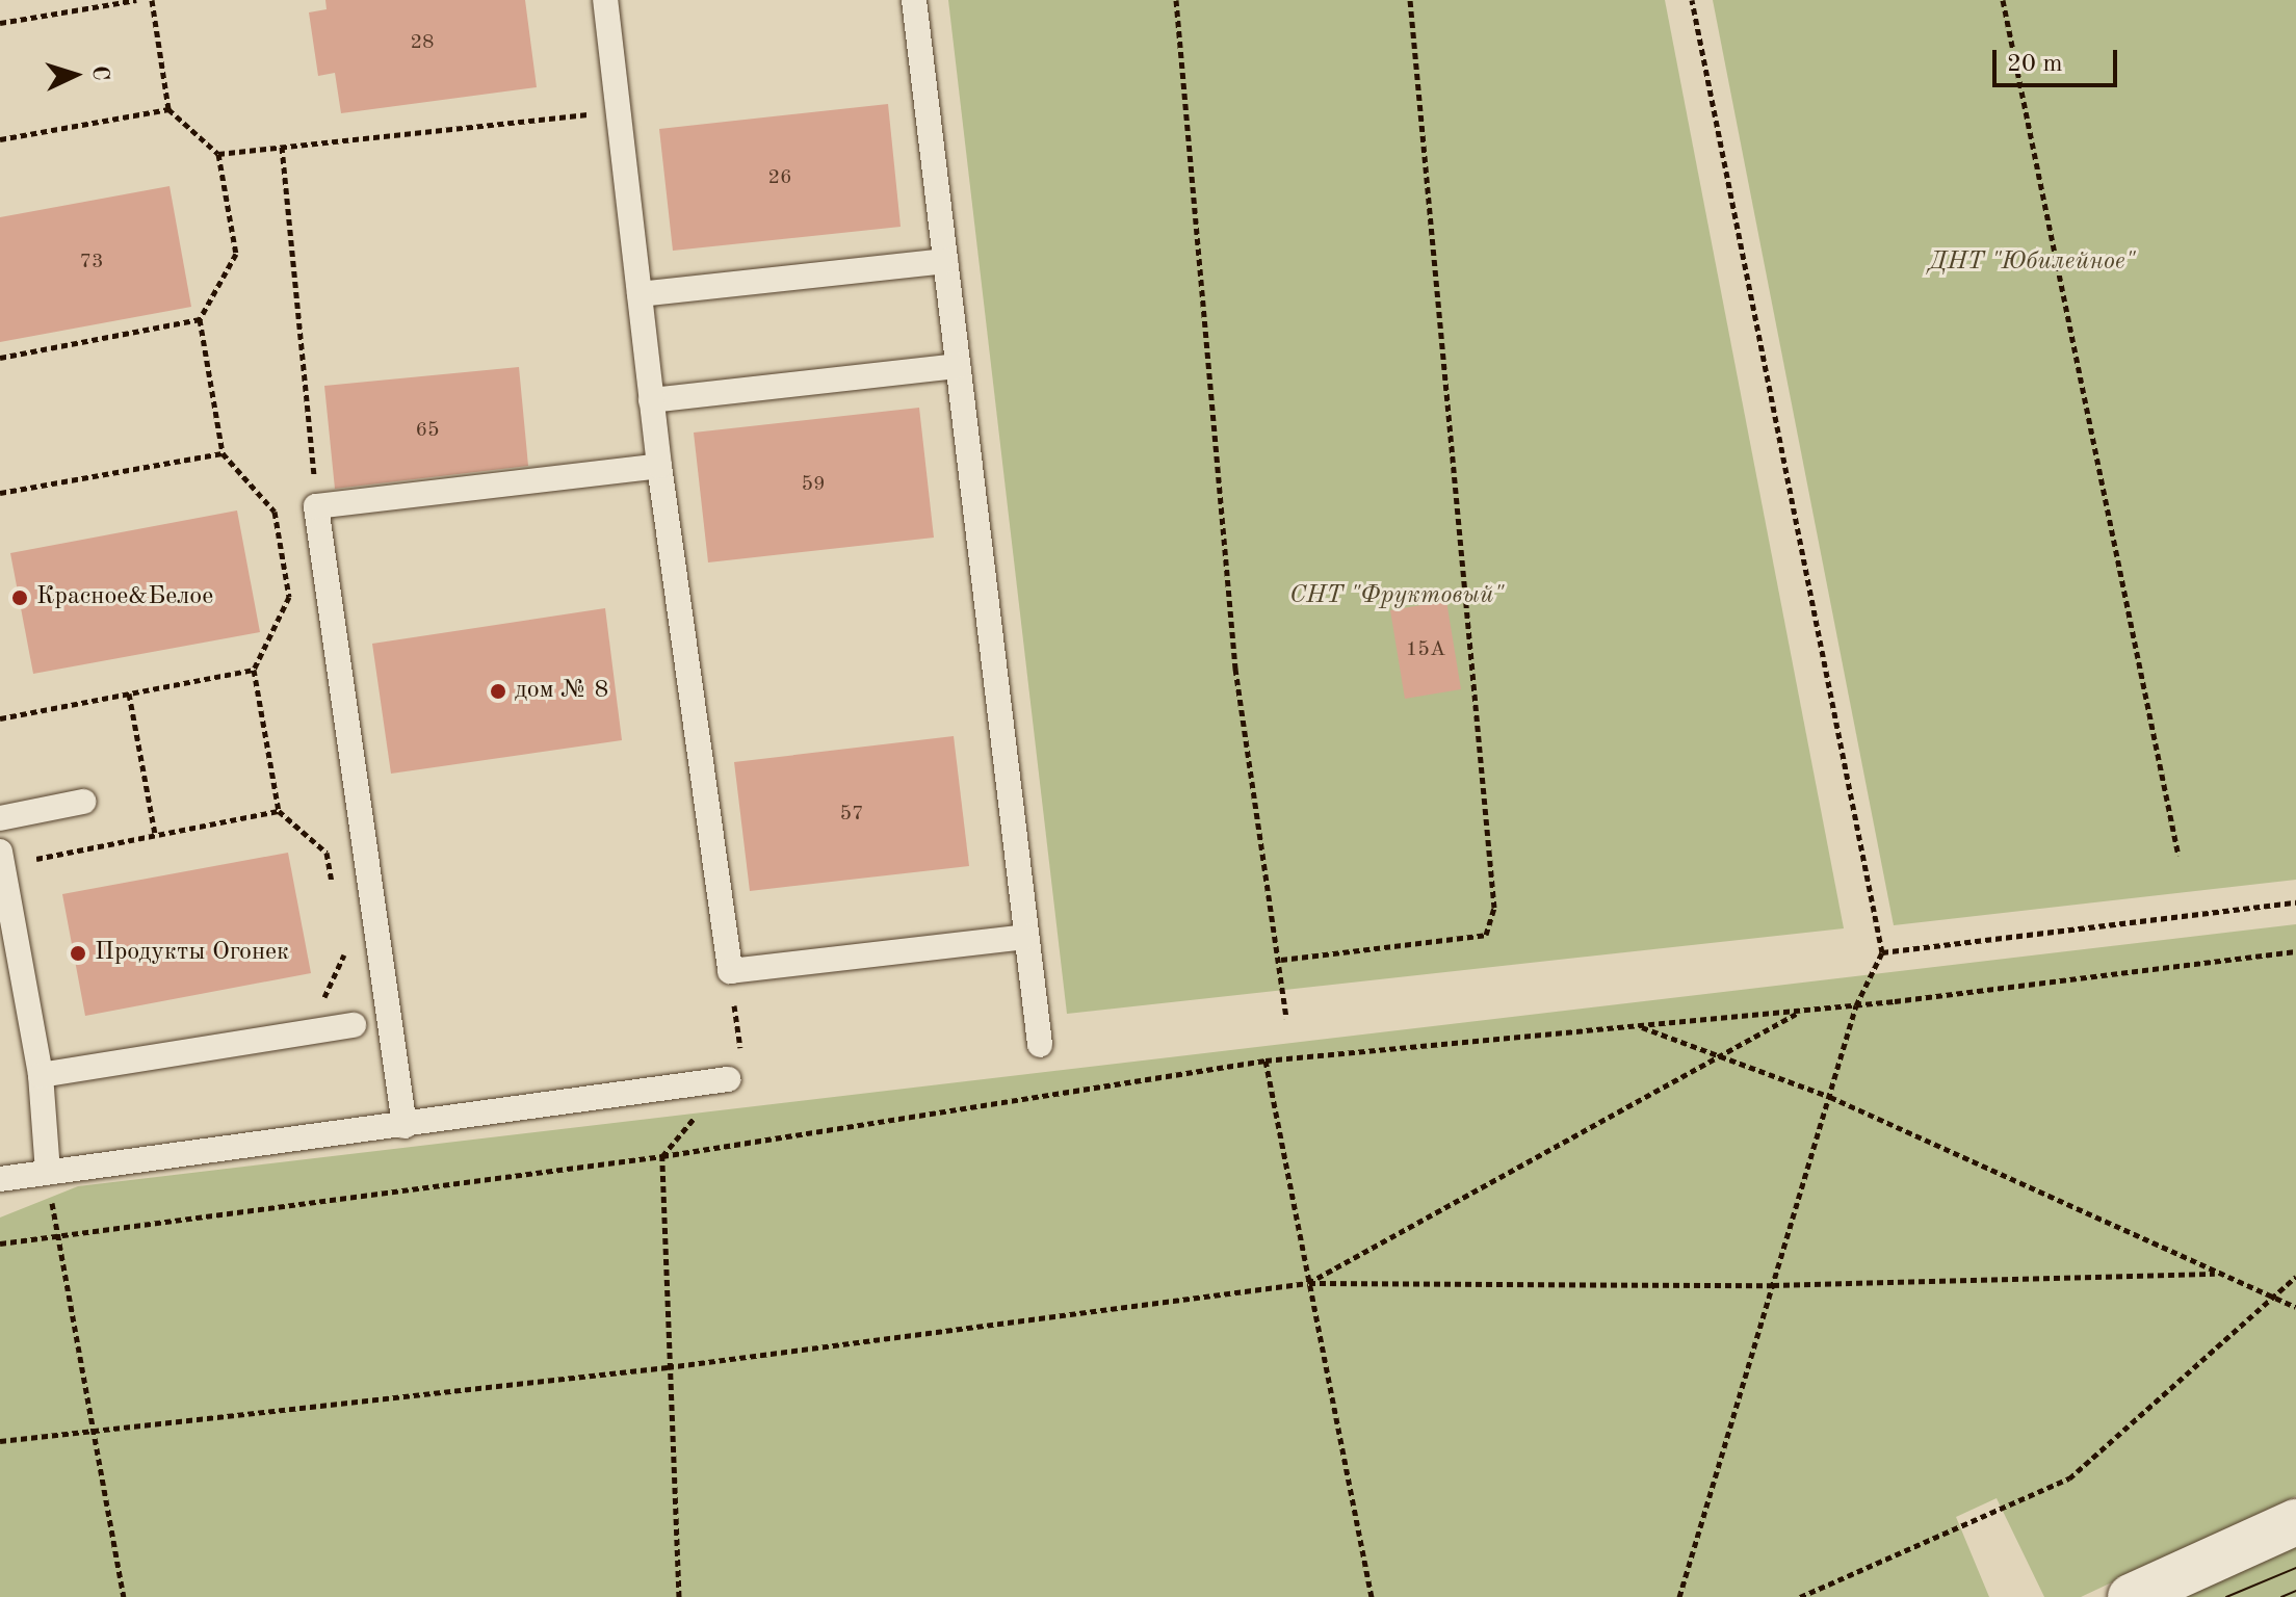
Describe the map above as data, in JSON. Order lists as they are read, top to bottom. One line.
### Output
{"parks":["ДНТ \"Юбилейное\"","СНТ \"Фруктовый\""],"places":["Красное&Белое","дом № 8","Продукты Огонек"],"house_numbers":["28","26","73","65","59","15А","57"],"scale_bar":"20 m","north":"right"}
